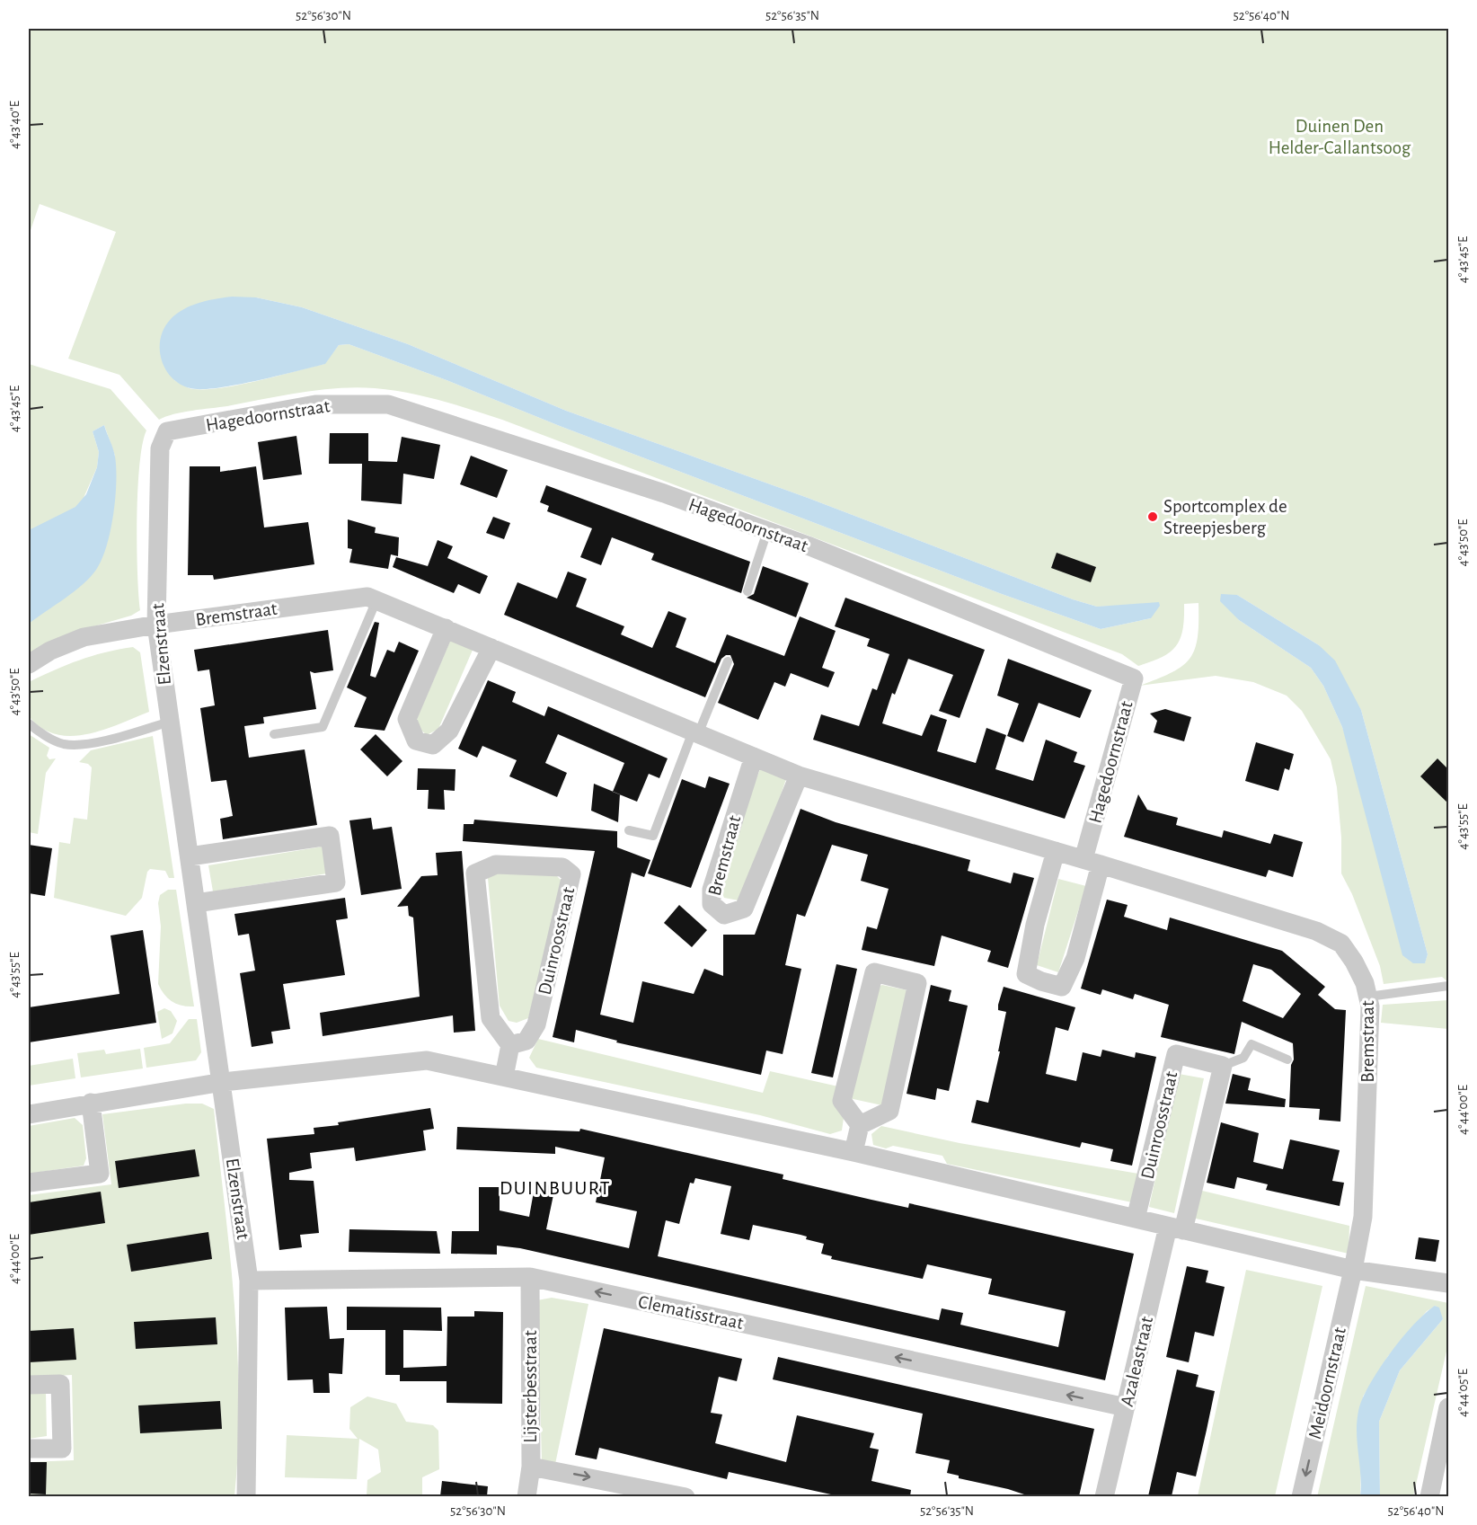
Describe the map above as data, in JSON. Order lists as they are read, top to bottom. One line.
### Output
{"streets":{"street":["Hagedoornstraat","Bremstraat","Elzenstraat","Duinroosstraat","Clematisstraat","Azaleastraat","Meidoornstraat","Lijsterbesstraat"]},"crossings":[["Hagedoornstraat","Bremstraat"],["Hagedoornstraat","Elzenstraat"],["Bremstraat","Elzenstraat"],["Bremstraat","Meidoornstraat"],["Elzenstraat","Clematisstraat"],["Clematisstraat","Azaleastraat"],["Clematisstraat","Lijsterbesstraat"]],"one_way":["Clematisstraat"],"districts":["DUINBUURT"],"parks":["Duinen Den Helder-Callantsoog"],"places":["Sportcomplex de Streepjesberg"],"coordinates":["52°56'30\"N","52°56'35\"N","52°56'40\"N","4°43'40\"E","4°43'45\"E","4°43'50\"E","4°43'55\"E","4°44'00\"E","4°44'05\"E"]}
